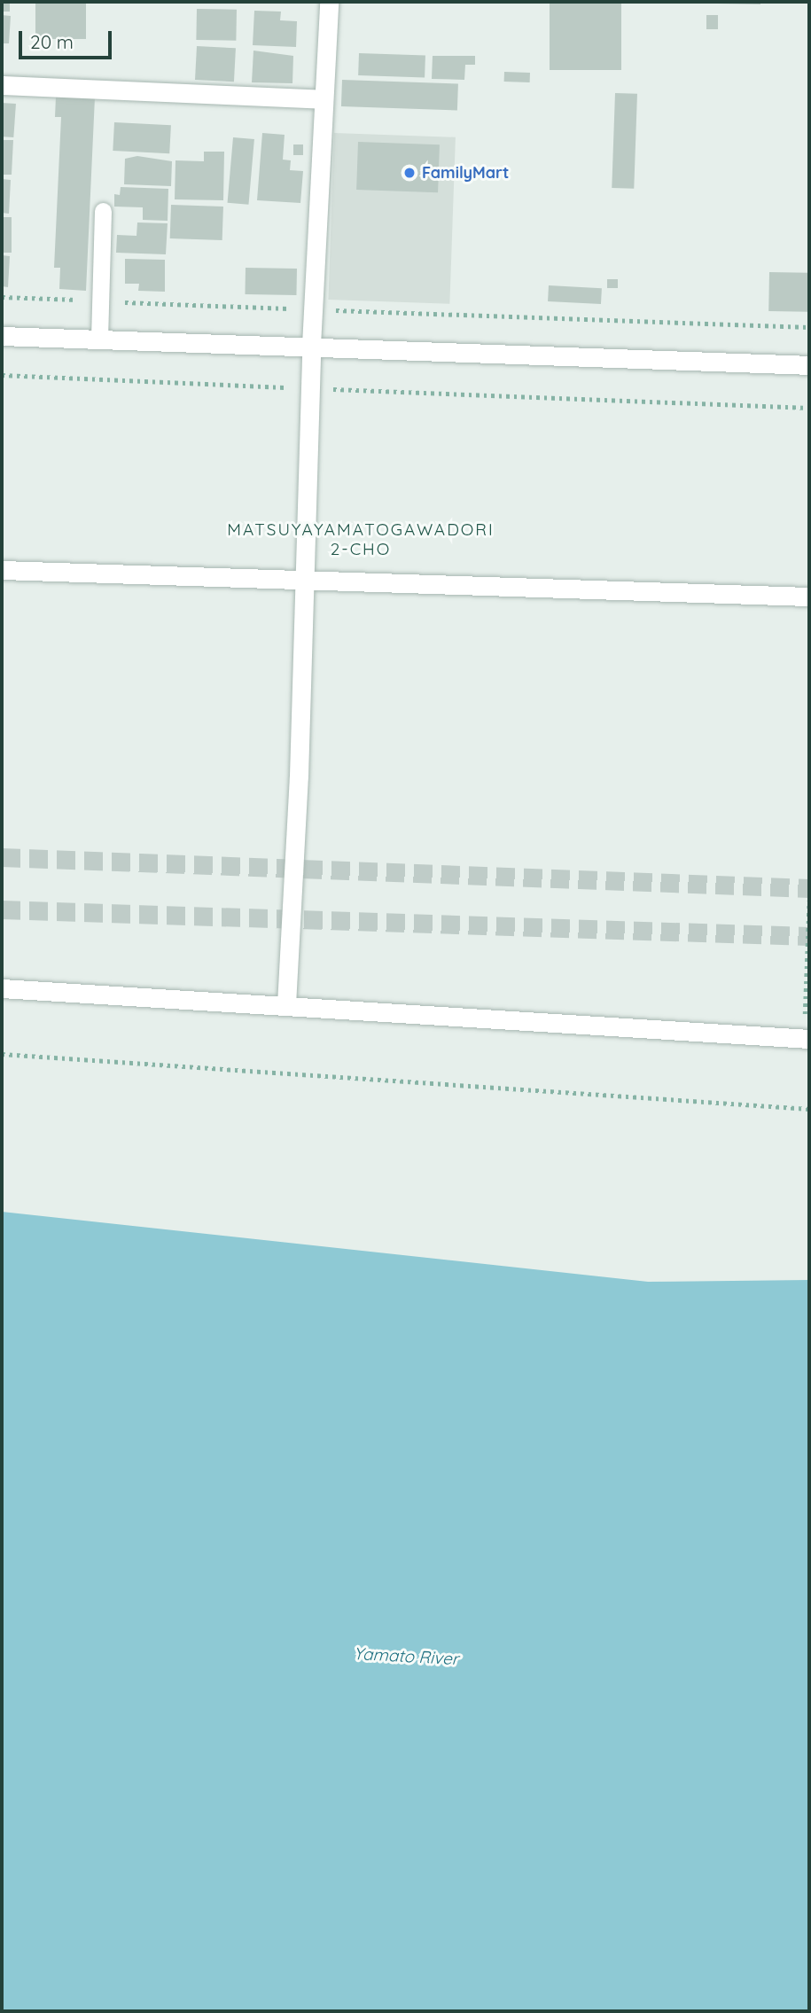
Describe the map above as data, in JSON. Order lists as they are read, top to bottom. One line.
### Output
{"districts":["MATSUYAYAMATOGAWADORI 2-CHO"],"water":["Yamato River"],"places":["FamilyMart"],"scale_bar":"20 m"}
